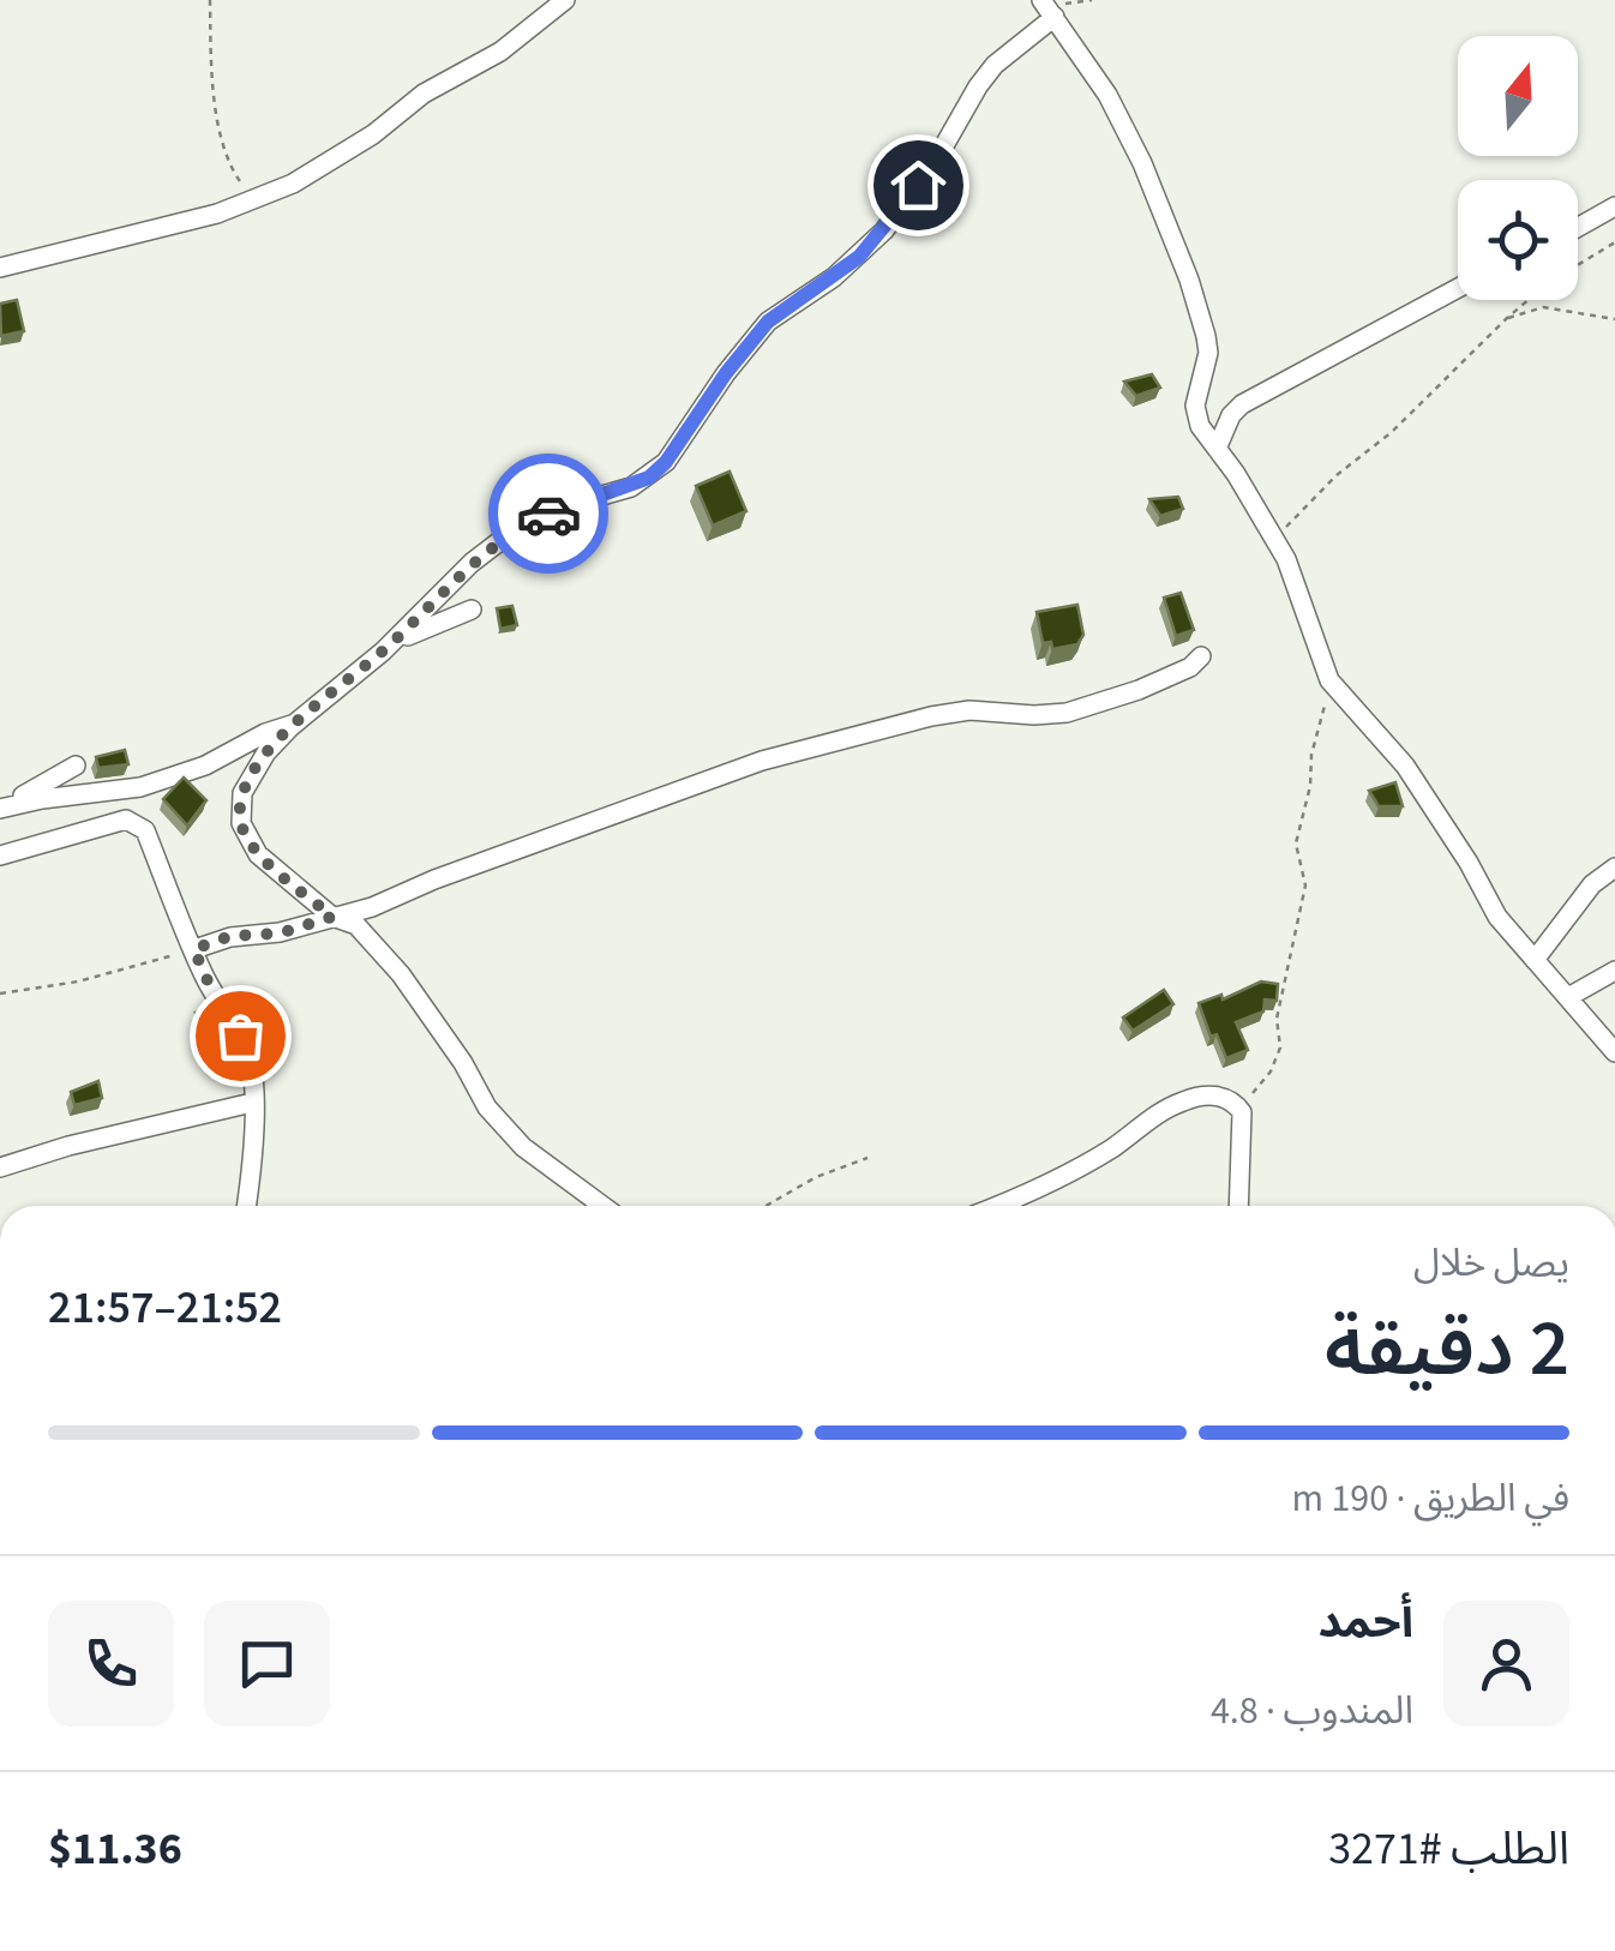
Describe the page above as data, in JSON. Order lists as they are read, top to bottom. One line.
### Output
{"north":"top","page":{"heading":["2 دقيقة","يصل خلال","21:52–21:57"],"panel":["أحمد","المندوب · 4.8","الطلب #3271","$11.36"],"bar":"في الطريق · 190 m"}}
